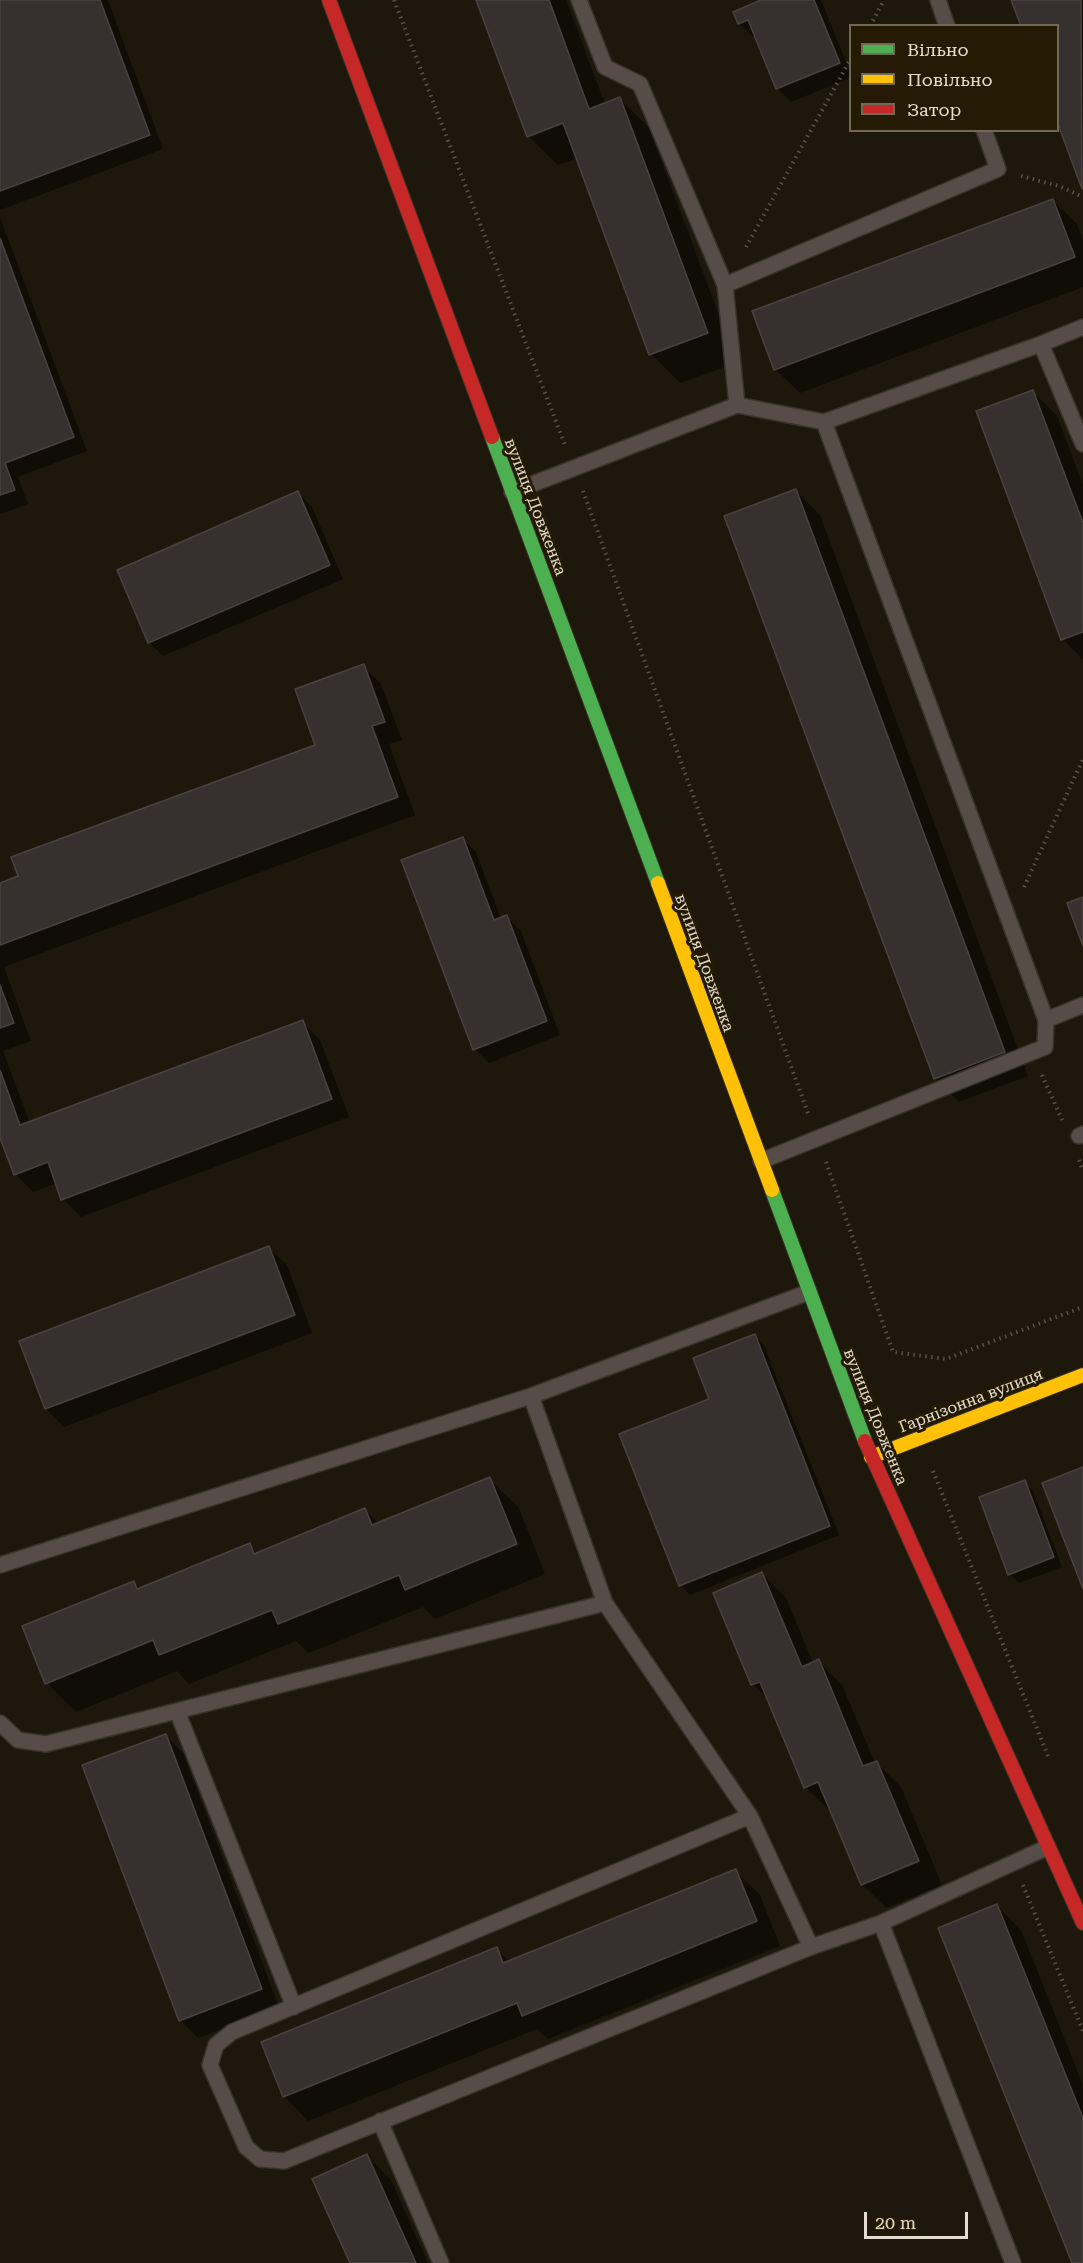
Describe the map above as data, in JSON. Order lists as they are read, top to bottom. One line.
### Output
{"streets":{"street":["вулиця Довженка","Гарнізонна вулиця"]},"crossings":[["вулиця Довженка","Гарнізонна вулиця"]],"legend":["Вільно","Повільно","Затор"],"scale_bar":"20 m"}
